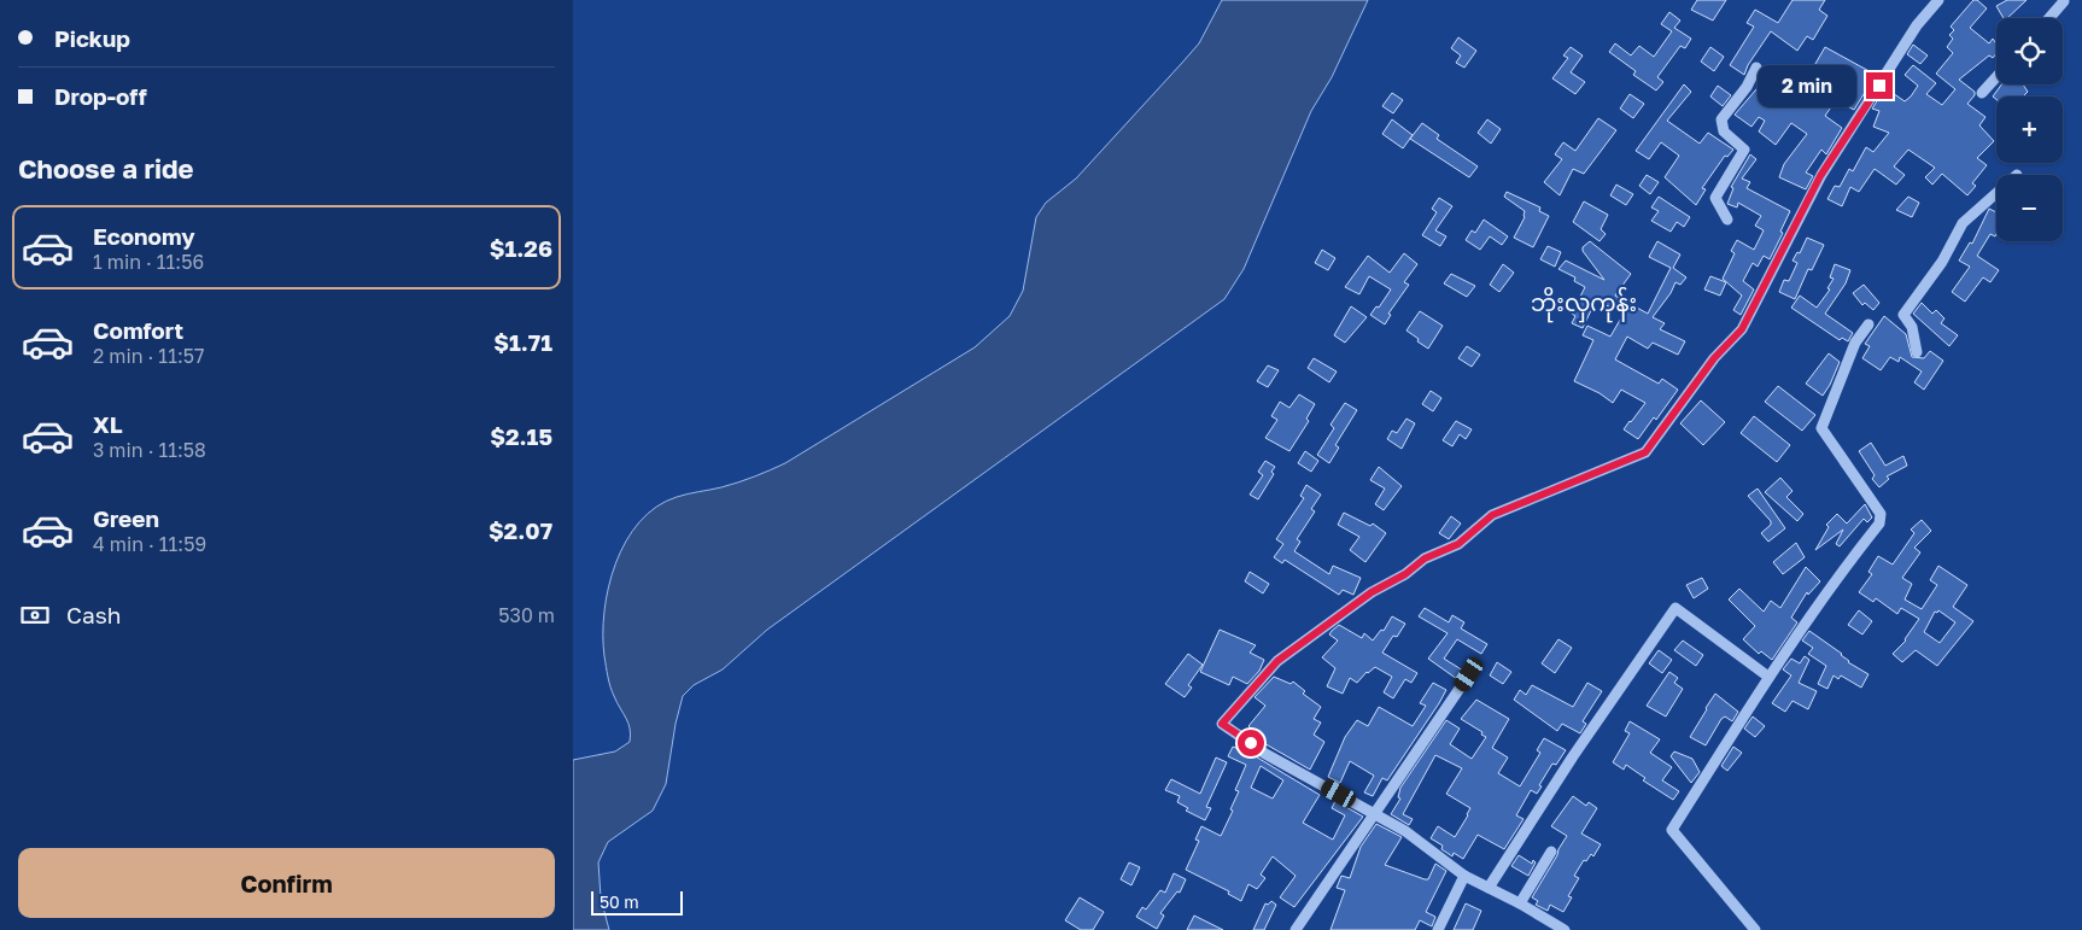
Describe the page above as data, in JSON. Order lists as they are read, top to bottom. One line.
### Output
{"districts":["ဘိုးလှကုန်း"],"scale_bar":"50 m","page":{"banner":["Pickup","Drop-off"],"map_buttons":["+","−"],"bubble":"2 min","heading":"Choose a ride","list":[{"name":"Economy","note":"1 min · 11:56","value":"$1.26"},{"name":"Comfort","note":"2 min · 11:57","value":"$1.71"},{"name":"XL","note":"3 min · 11:58","value":"$2.15"},{"name":"Green","note":"4 min · 11:59","value":"$2.07"}],"pay":["Cash","530 m"],"buttons":"Confirm","scale":"50 m"}}
